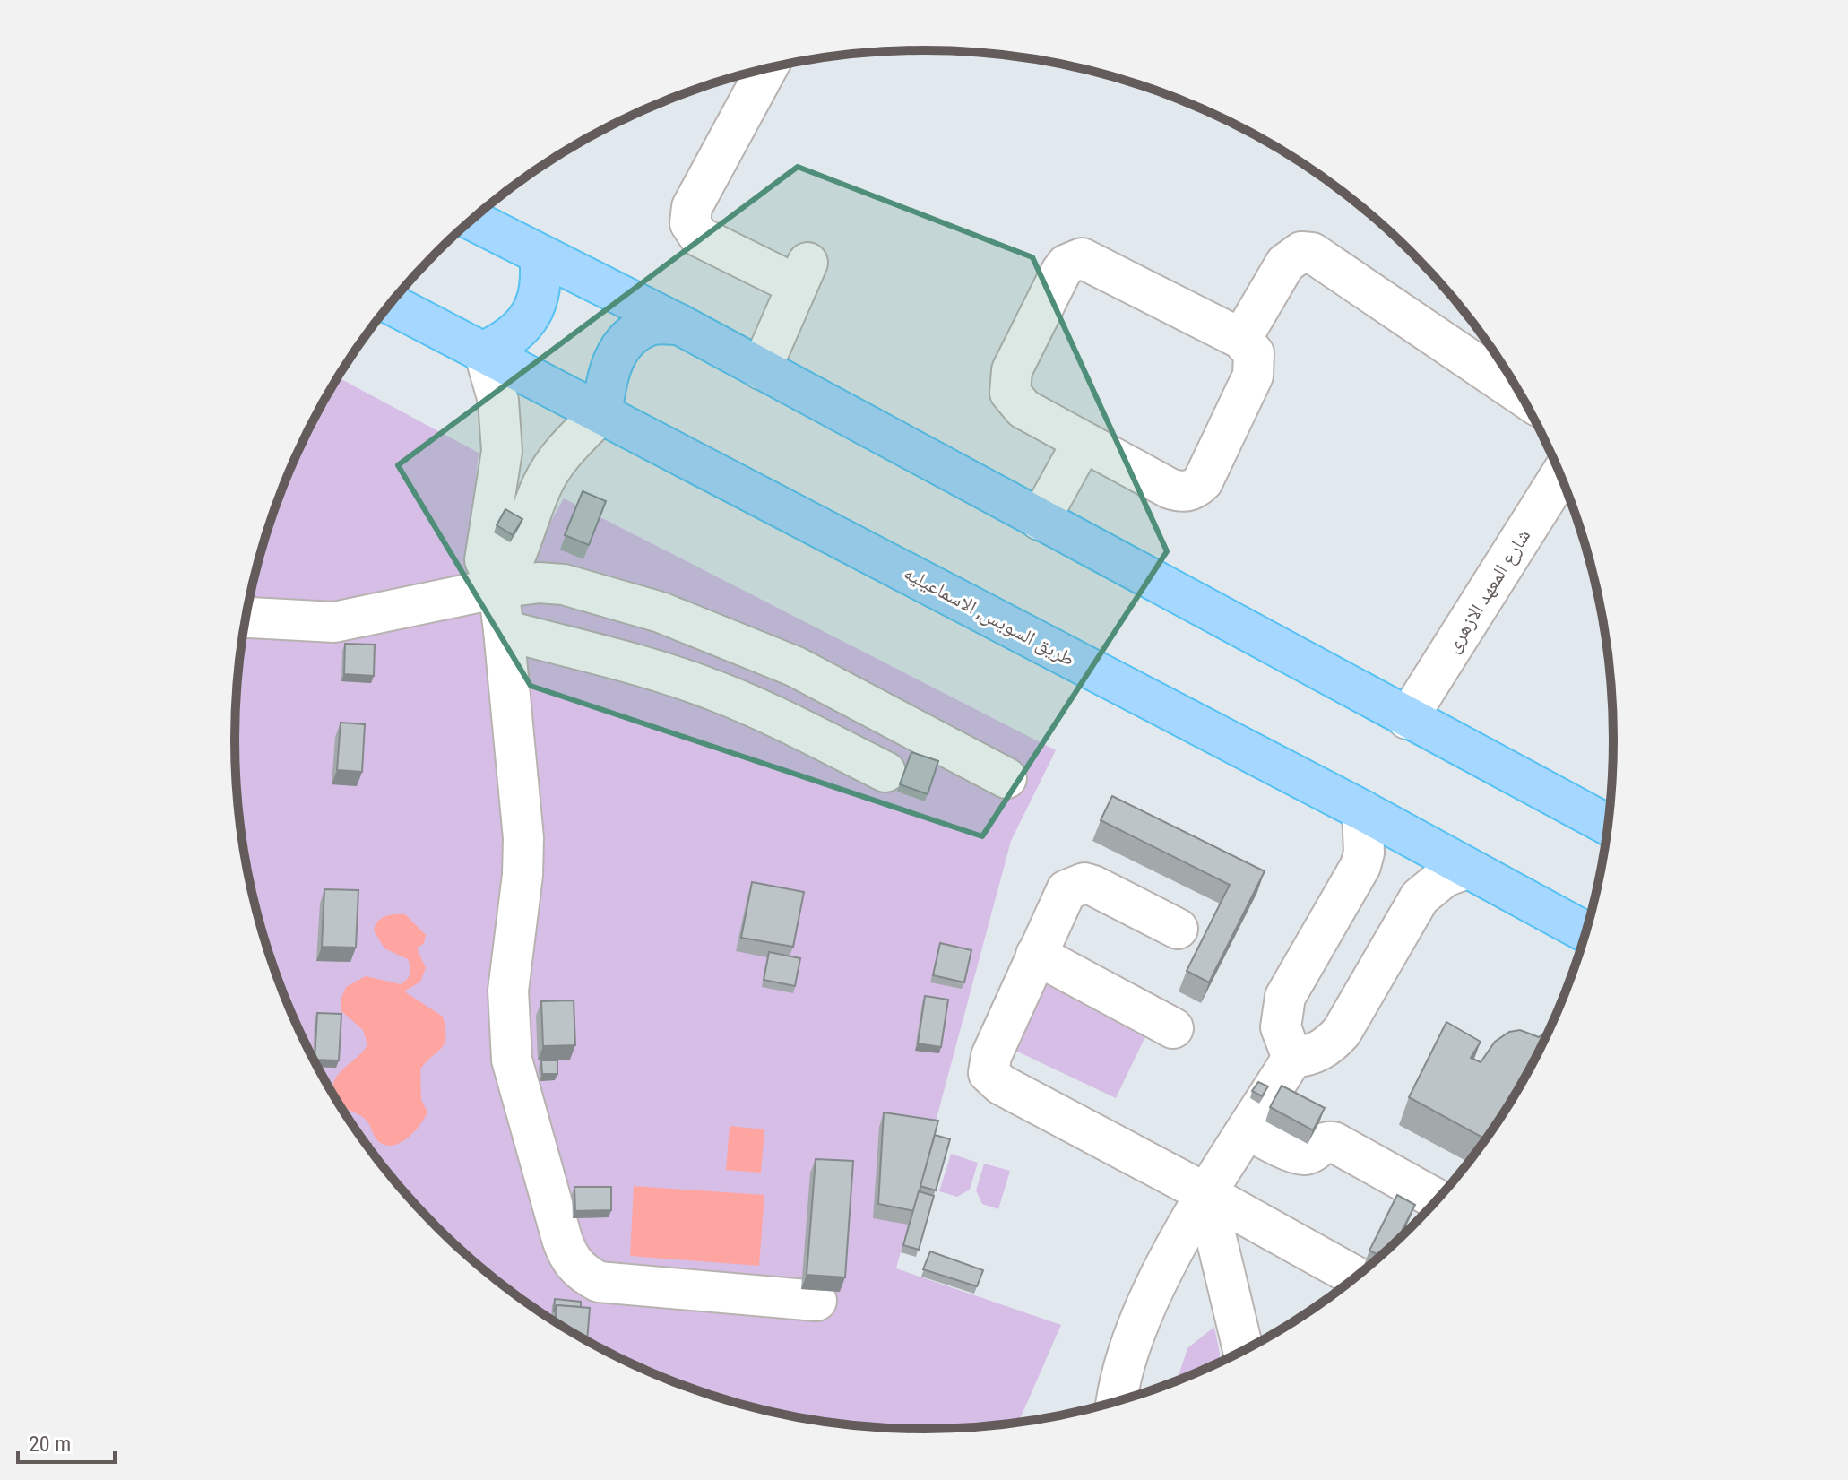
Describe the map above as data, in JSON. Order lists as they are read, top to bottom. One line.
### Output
{"streets":{"main road":["طريق السويس, الاسماعيليه"],"street":["شارع المعهد الازهرى"]},"scale_bar":"20 m"}
